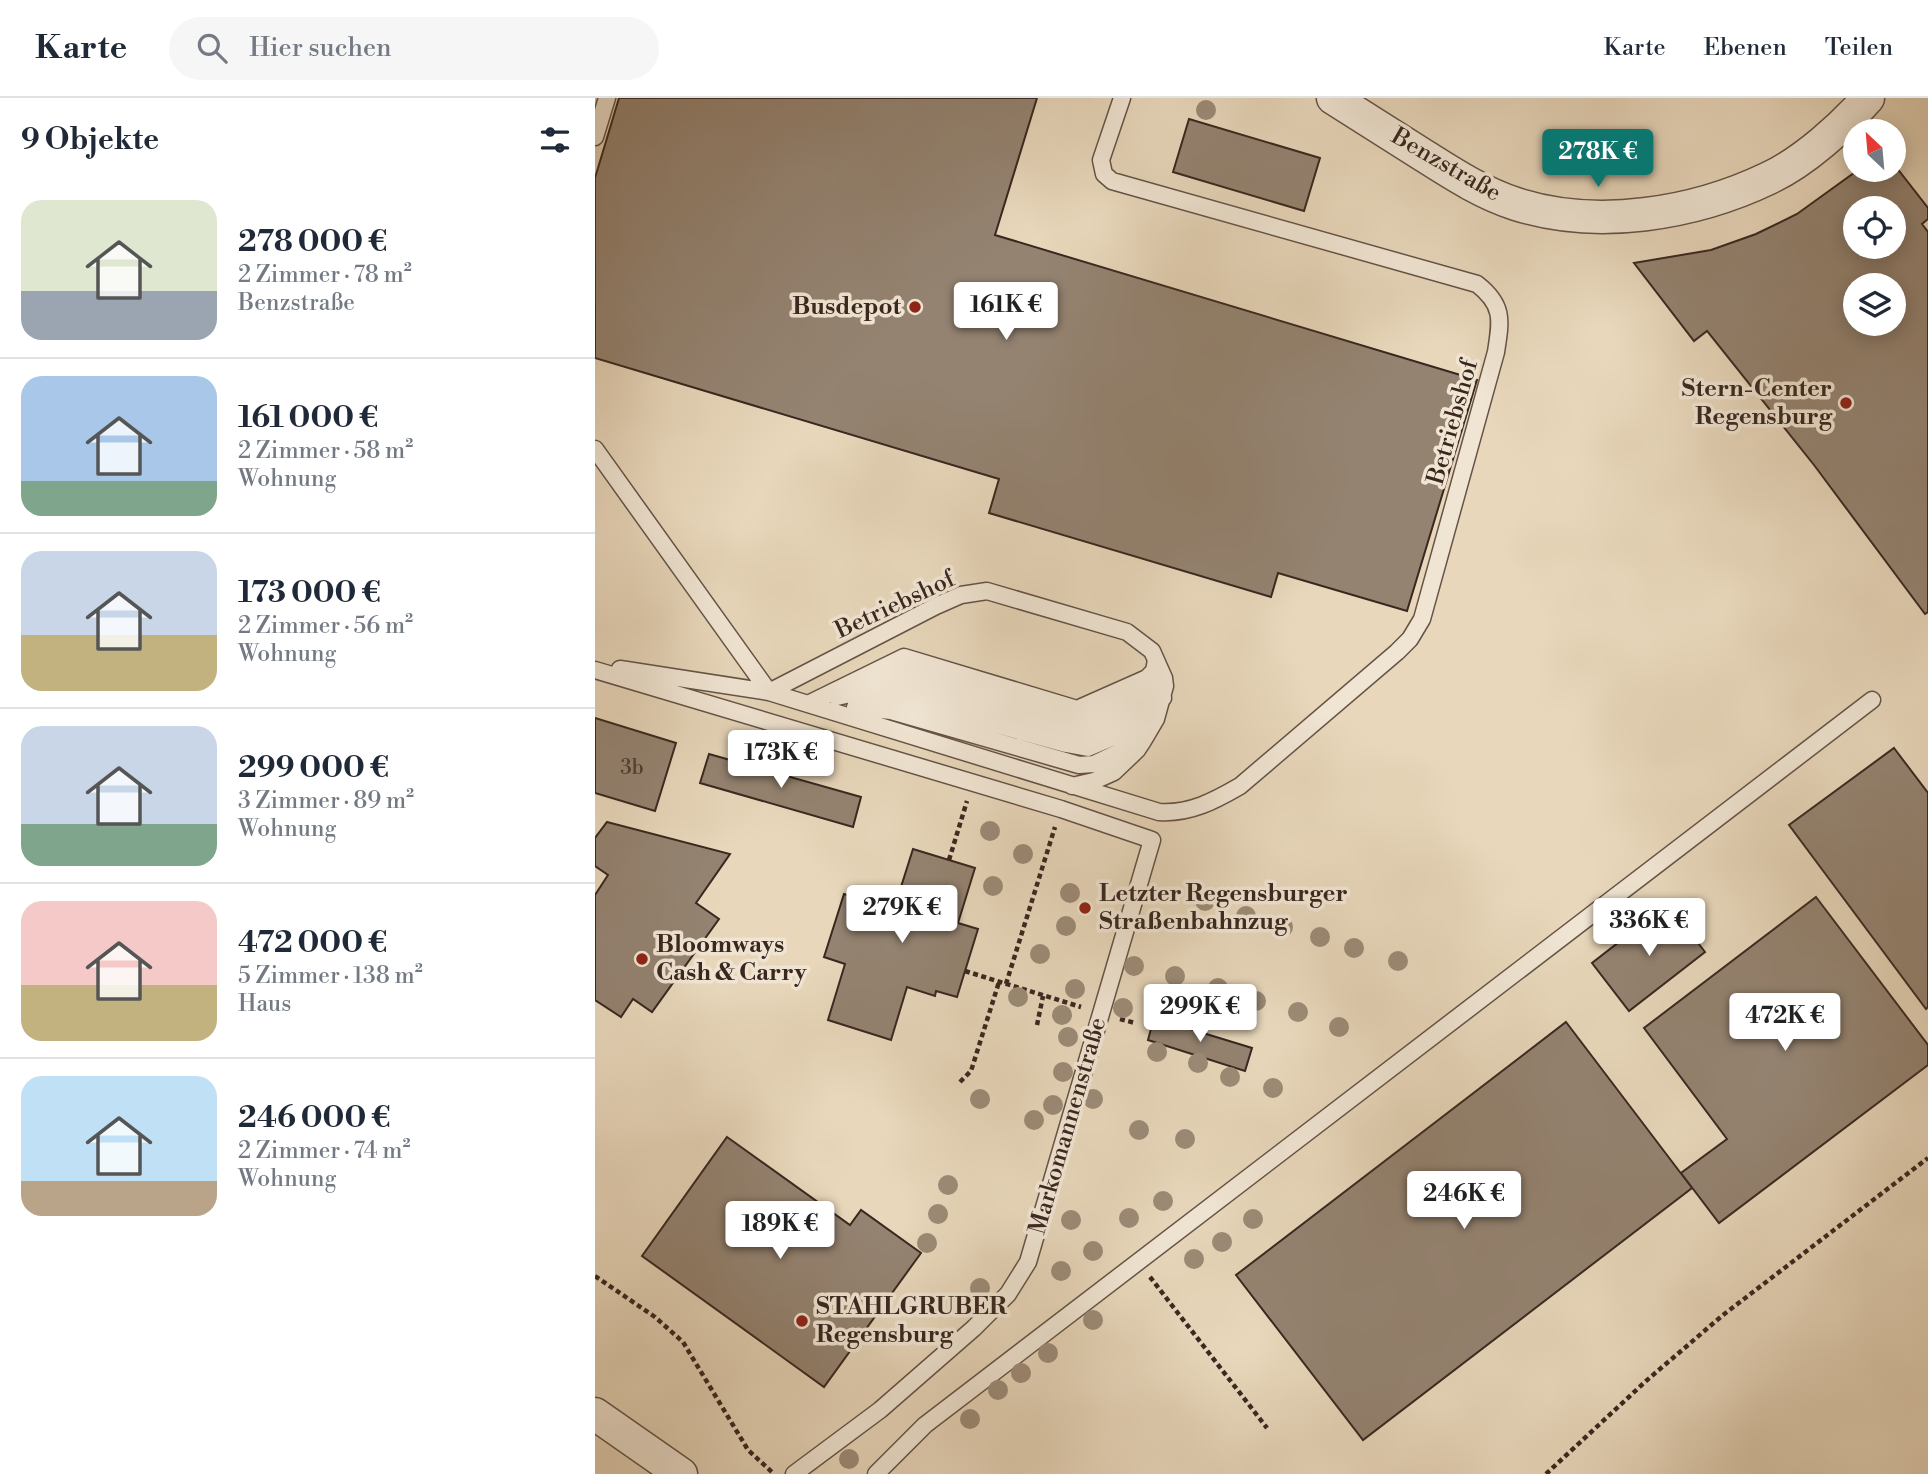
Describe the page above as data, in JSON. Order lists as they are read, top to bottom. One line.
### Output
{"streets":{"street":["Benzstraße"],"lane":["Betriebshof","Markomannenstraße"]},"crossings":[["Betriebshof","Markomannenstraße"]],"places":["Busdepot","Stern-Center Regensburg","Letzter Regensburger Straßenbahnzug","Bloomways Cash & Carry","STAHLGRUBER Regensburg"],"house_numbers":["3b"],"north":"top left","page":{"header":"Karte","search":"Hier suchen","nav":["Karte","Ebenen","Teilen"],"heading":"9 Objekte","price":["278K €","161K €","173K €","279K €","336K €","299K €","472K €","246K €","189K €"],"list":[{"name":"278 000 €","note":"2 Zimmer · 78 m² · Benzstraße"},{"name":"161 000 €","note":"2 Zimmer · 58 m² · Wohnung"},{"name":"173 000 €","note":"2 Zimmer · 56 m² · Wohnung"},{"name":"299 000 €","note":"3 Zimmer · 89 m² · Wohnung"},{"name":"472 000 €","note":"5 Zimmer · 138 m² · Haus"},{"name":"246 000 €","note":"2 Zimmer · 74 m² · Wohnung"}]}}
